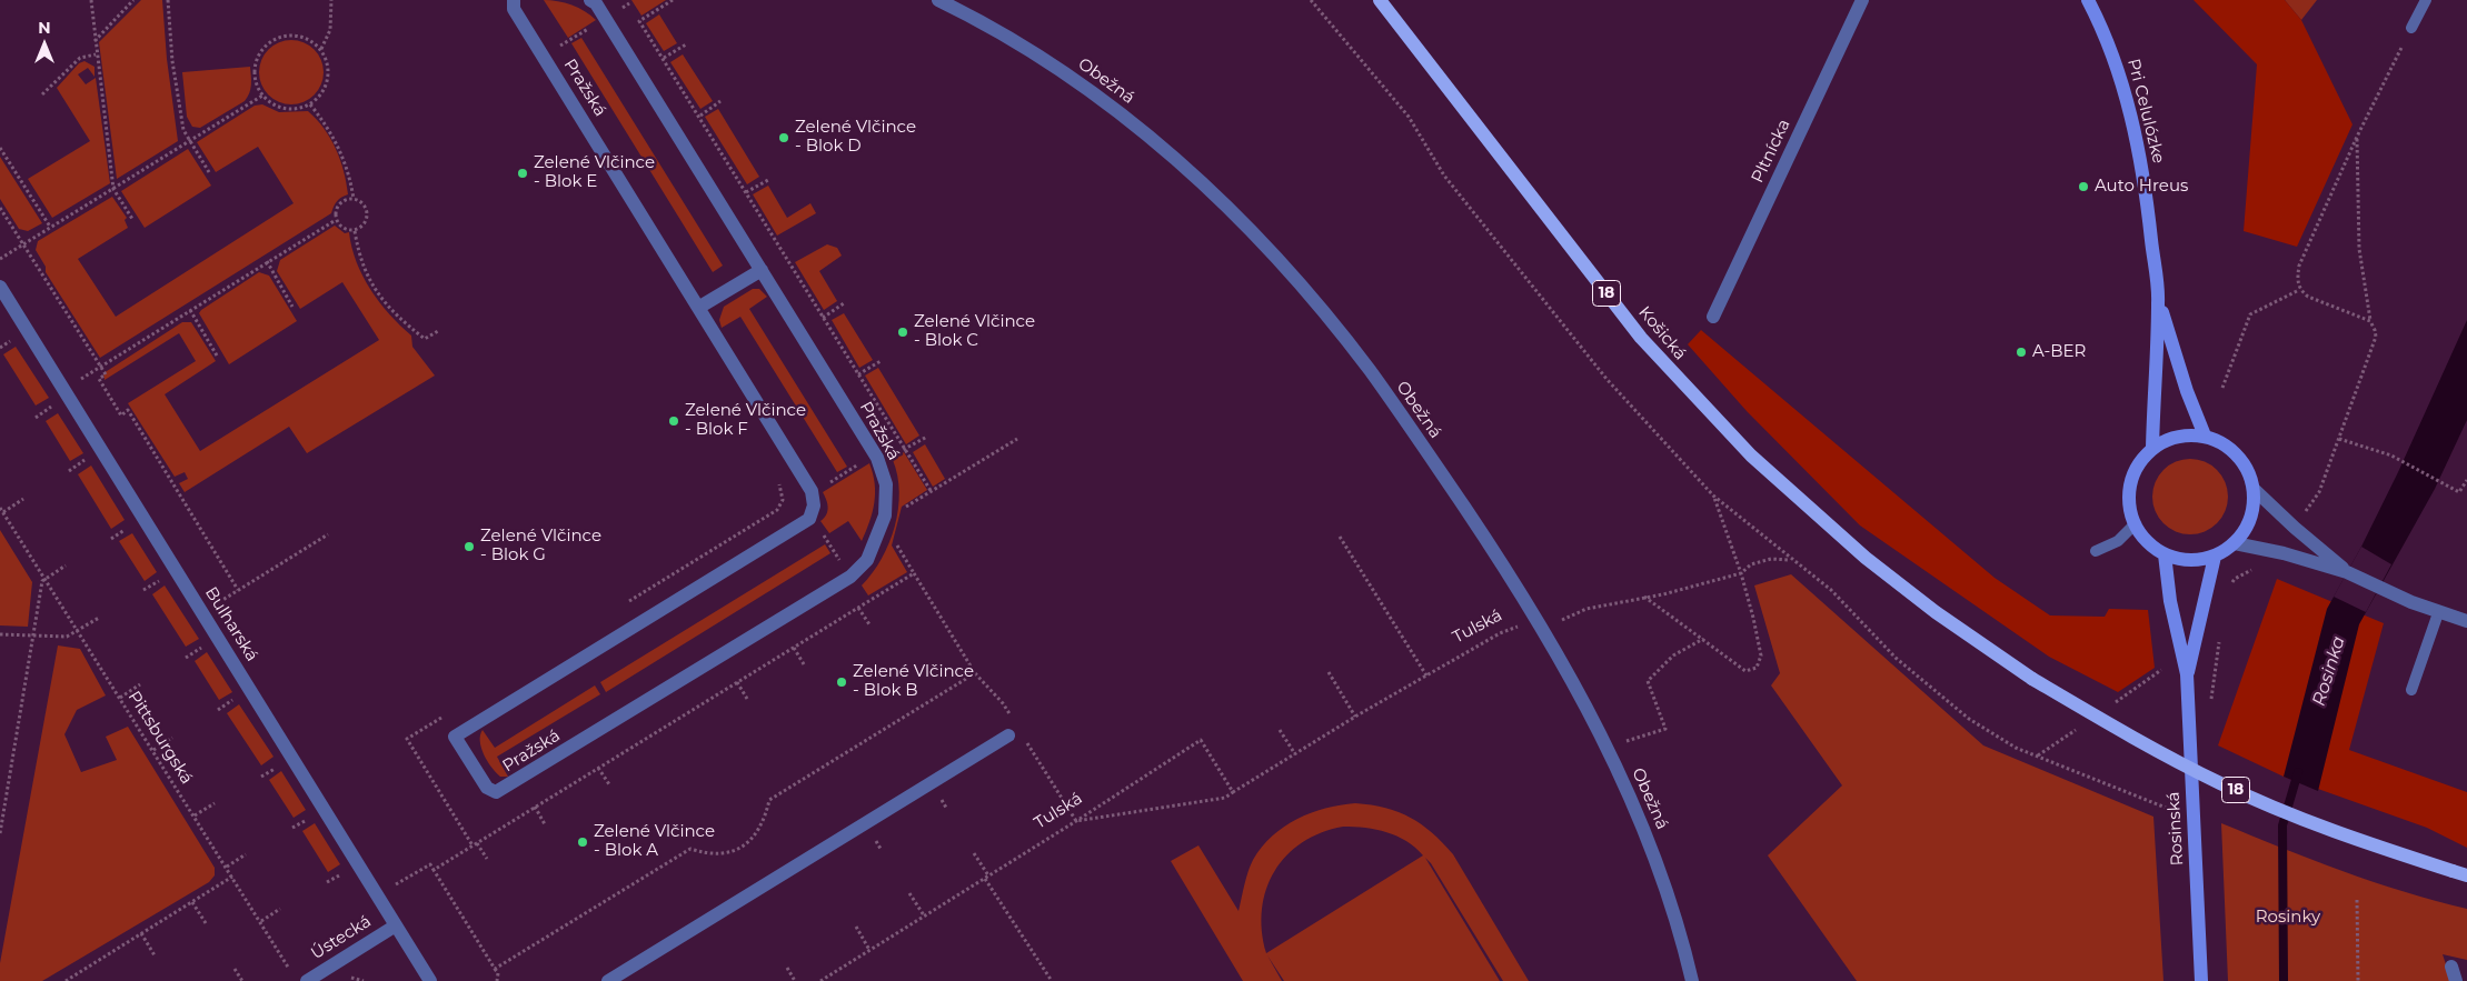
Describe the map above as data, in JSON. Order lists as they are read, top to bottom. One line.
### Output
{"streets":{"main road":["18","Košická"],"street":["Obežná","Pražská","Pri Celulózke","Pltnícka","Bulharská","Rosinská","Ústecká"],"path":["Tulská","Pittsburgská"]},"crossings":[["Obežná","Tulská"],["Pri Celulózke","Rosinská"],["Bulharská","Ústecká"]],"water":["Rosinka"],"parks":["Rosinky"],"places":["Zelené Vlčince - Blok D","Zelené Vlčince - Blok E","Auto Hreus","Zelené Vlčince - Blok C","A-BER","Zelené Vlčince - Blok F","Zelené Vlčince - Blok G","Zelené Vlčince - Blok B","Zelené Vlčince - Blok A"],"north":"top"}
